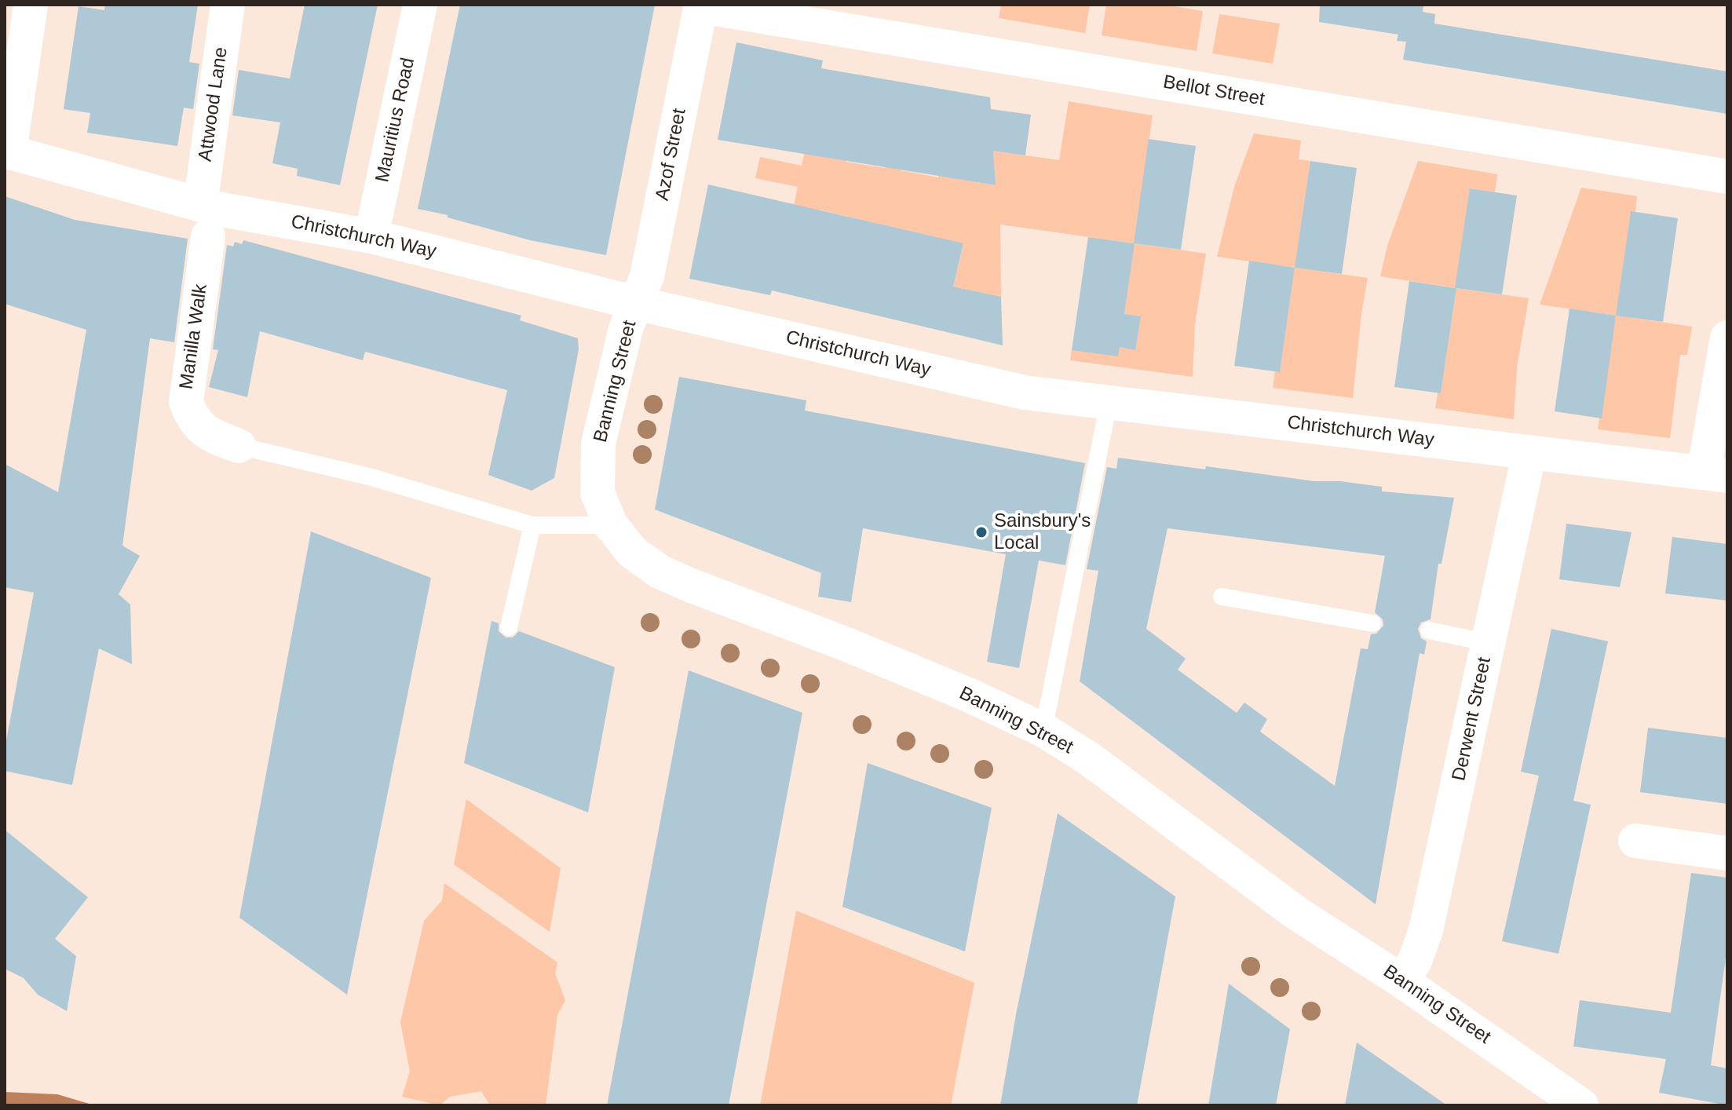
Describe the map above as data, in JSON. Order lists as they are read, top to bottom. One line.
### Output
{"streets":{"street":["Bellot Street","Attwood Lane","Mauritius Road","Azof Street","Christchurch Way","Manilla Walk","Banning Street","Derwent Street"]},"crossings":[["Bellot Street","Azof Street"],["Attwood Lane","Christchurch Way"],["Attwood Lane","Manilla Walk"],["Mauritius Road","Christchurch Way"],["Azof Street","Christchurch Way"],["Azof Street","Banning Street"],["Christchurch Way","Manilla Walk"],["Christchurch Way","Banning Street"],["Christchurch Way","Derwent Street"],["Banning Street","Derwent Street"]],"places":["Sainsbury's Local"]}
